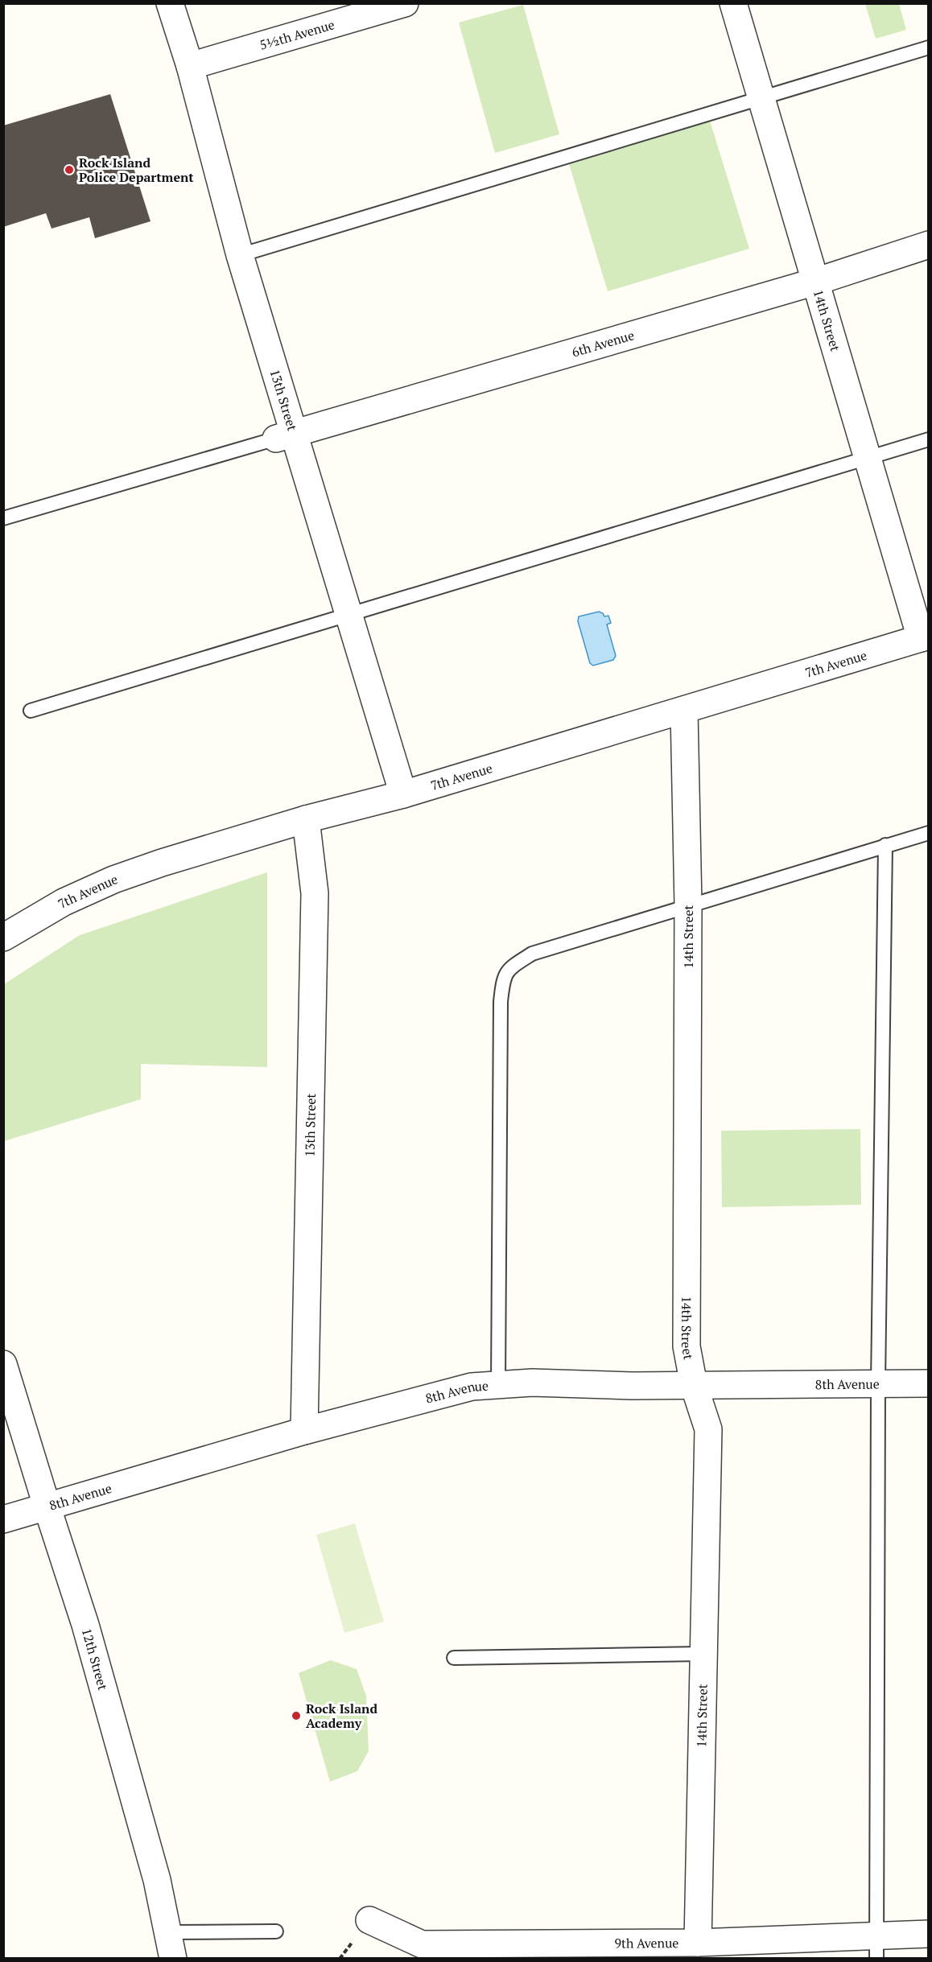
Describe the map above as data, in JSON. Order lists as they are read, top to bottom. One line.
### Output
{"streets":{"street":["5½th Avenue","14th Street","6th Avenue","13th Street","7th Avenue","8th Avenue","12th Street","9th Avenue"]},"crossings":[["5½th Avenue","13th Street"],["14th Street","6th Avenue"],["14th Street","7th Avenue"],["14th Street","8th Avenue"],["14th Street","9th Avenue"],["6th Avenue","13th Street"],["13th Street","7th Avenue"],["13th Street","8th Avenue"],["8th Avenue","12th Street"]],"places":["Rock Island Police Department","Rock Island Academy"]}
